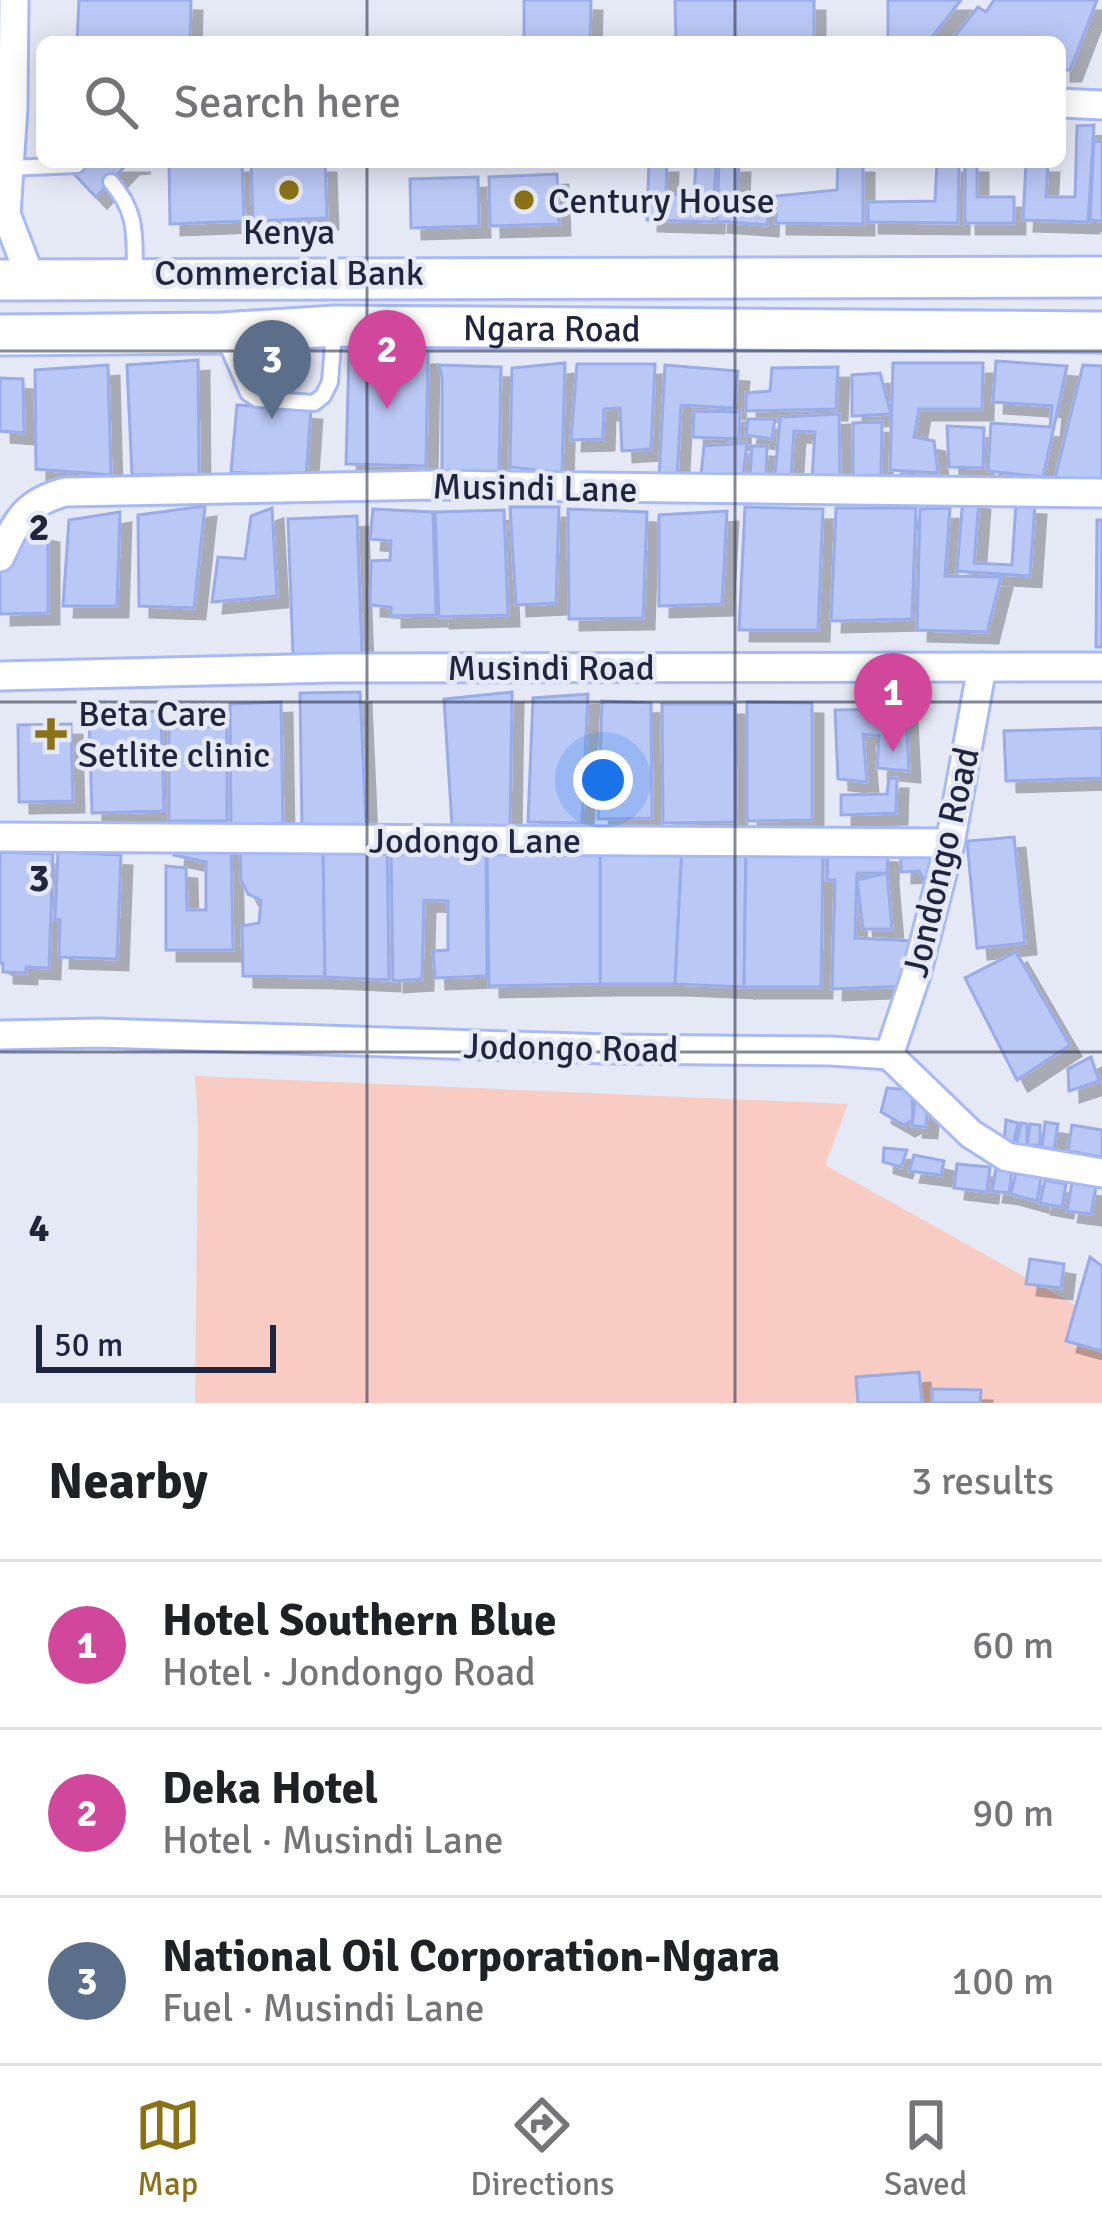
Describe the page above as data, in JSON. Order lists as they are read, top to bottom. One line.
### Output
{"streets":{"main road":["Ngara Road"],"street":["Musindi Lane","Musindi Road","Jodongo Lane","Jondongo Road","Jodongo Road"]},"crossings":[["Musindi Road","Jondongo Road"],["Jodongo Lane","Jondongo Road"],["Jondongo Road","Jodongo Road"]],"places":{"other":["Kenya Commercial Bank","Century House"],"health":["Beta Care Setlite clinic"]},"scale_bar":"50 m","page":{"search":"Search here","pins":["2","3","1"],"scale":"50 m","heading":["Nearby","3 results"],"list":[{"mark":"1","name":"Hotel Southern Blue","note":"Hotel · Jondongo Road","value":"60 m"},{"mark":"2","name":"Deka Hotel","note":"Hotel · Musindi Lane","value":"90 m"},{"mark":"3","name":"National Oil Corporation-Ngara","note":"Fuel · Musindi Lane","value":"100 m"}],"nav":["Map","Directions","Saved"]},"grid":{"rows":["2","3","4"]}}
